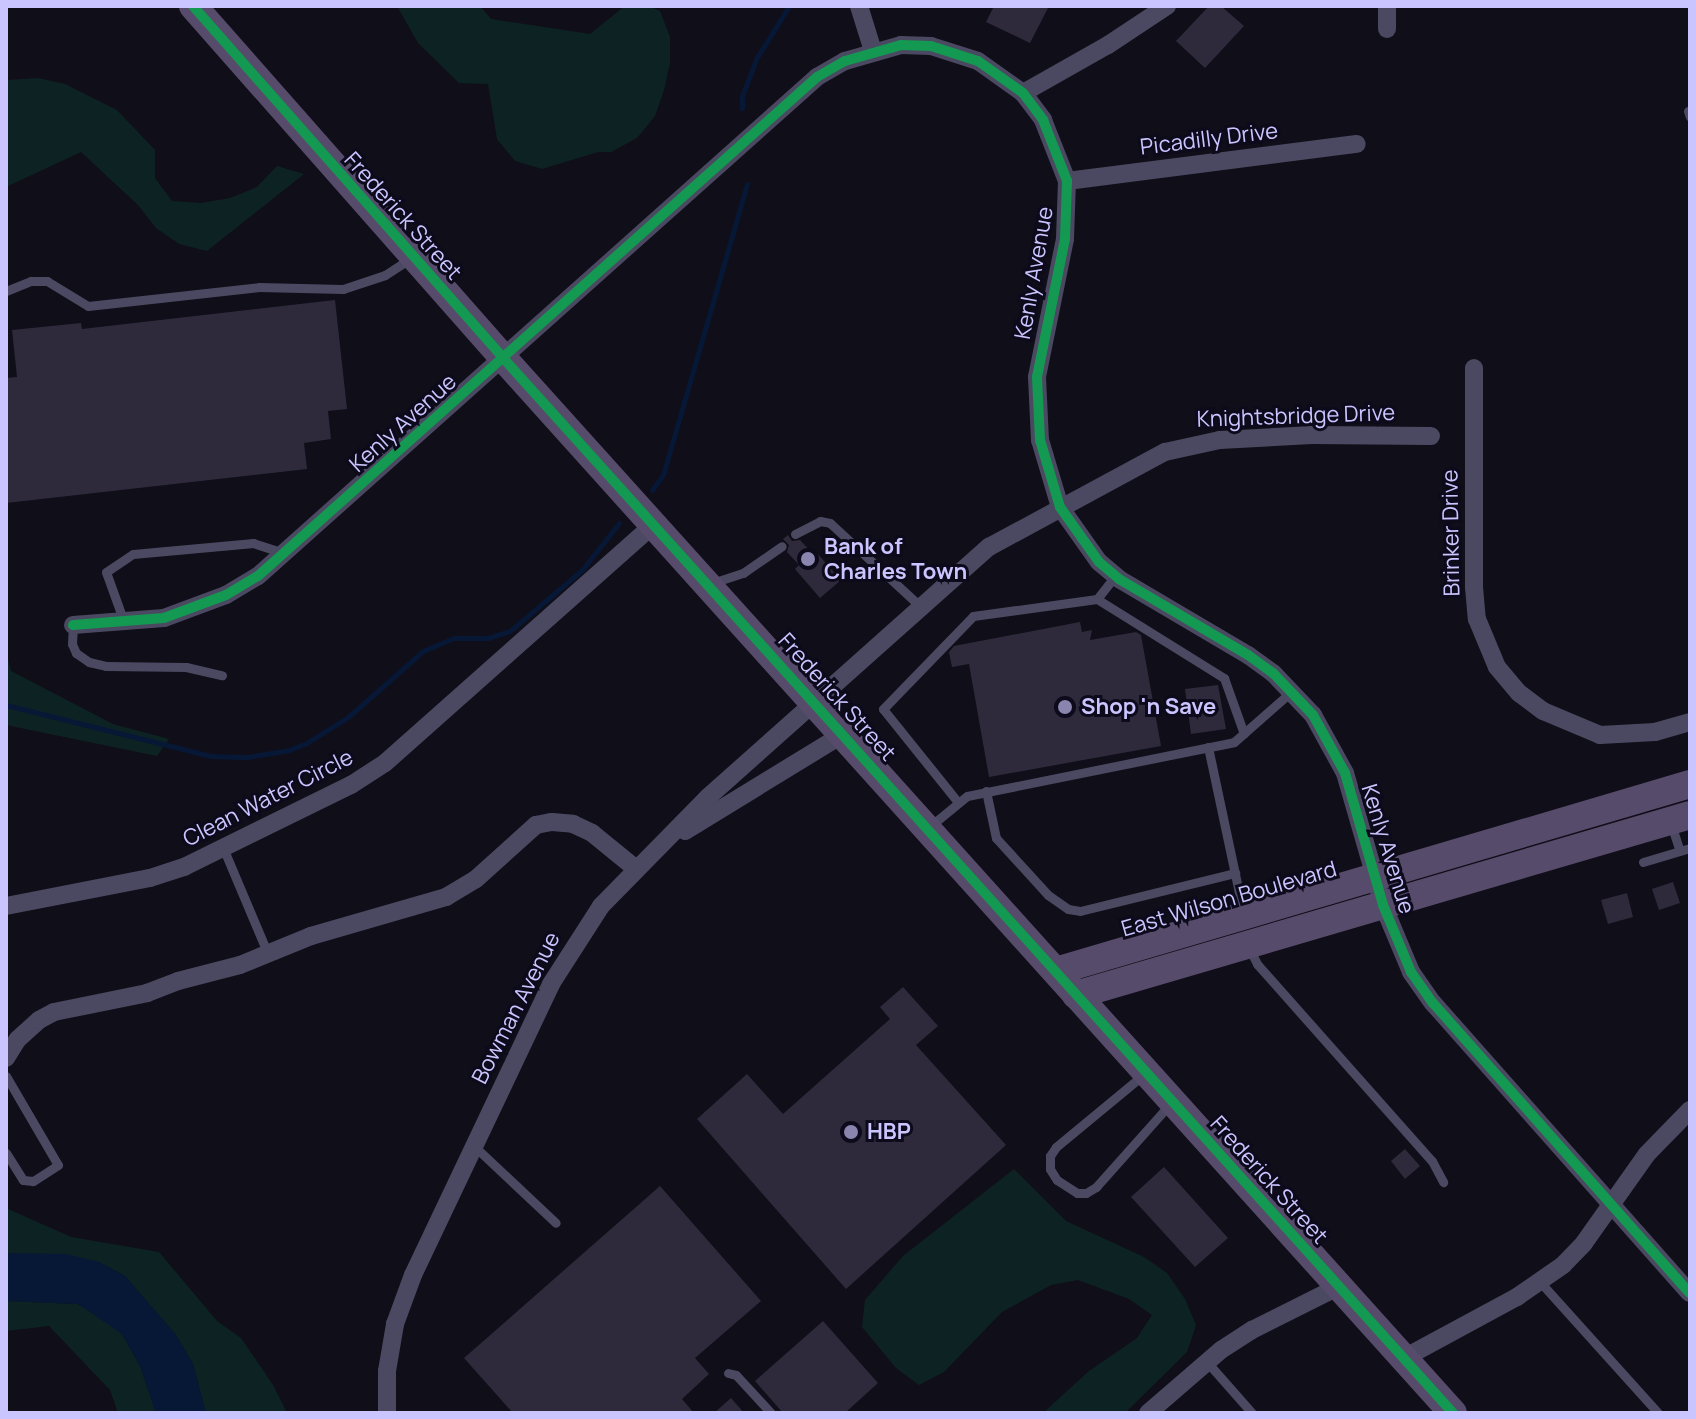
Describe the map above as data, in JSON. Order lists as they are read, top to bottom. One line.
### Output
{"streets":{"main road":["Frederick Street","East Wilson Boulevard"],"street":["Picadilly Drive","Kenly Avenue","Knightsbridge Drive","Brinker Drive","Clean Water Circle","Bowman Avenue"]},"crossings":[["Picadilly Drive","Kenly Avenue"],["Frederick Street","Kenly Avenue"],["Frederick Street","Knightsbridge Drive"],["Frederick Street","Clean Water Circle"],["Frederick Street","East Wilson Boulevard"],["Frederick Street","Bowman Avenue"],["Kenly Avenue","Knightsbridge Drive"],["Kenly Avenue","East Wilson Boulevard"],["Knightsbridge Drive","Bowman Avenue"]],"places":["Bank of Charles Town","Shop 'n Save","HBP"]}
